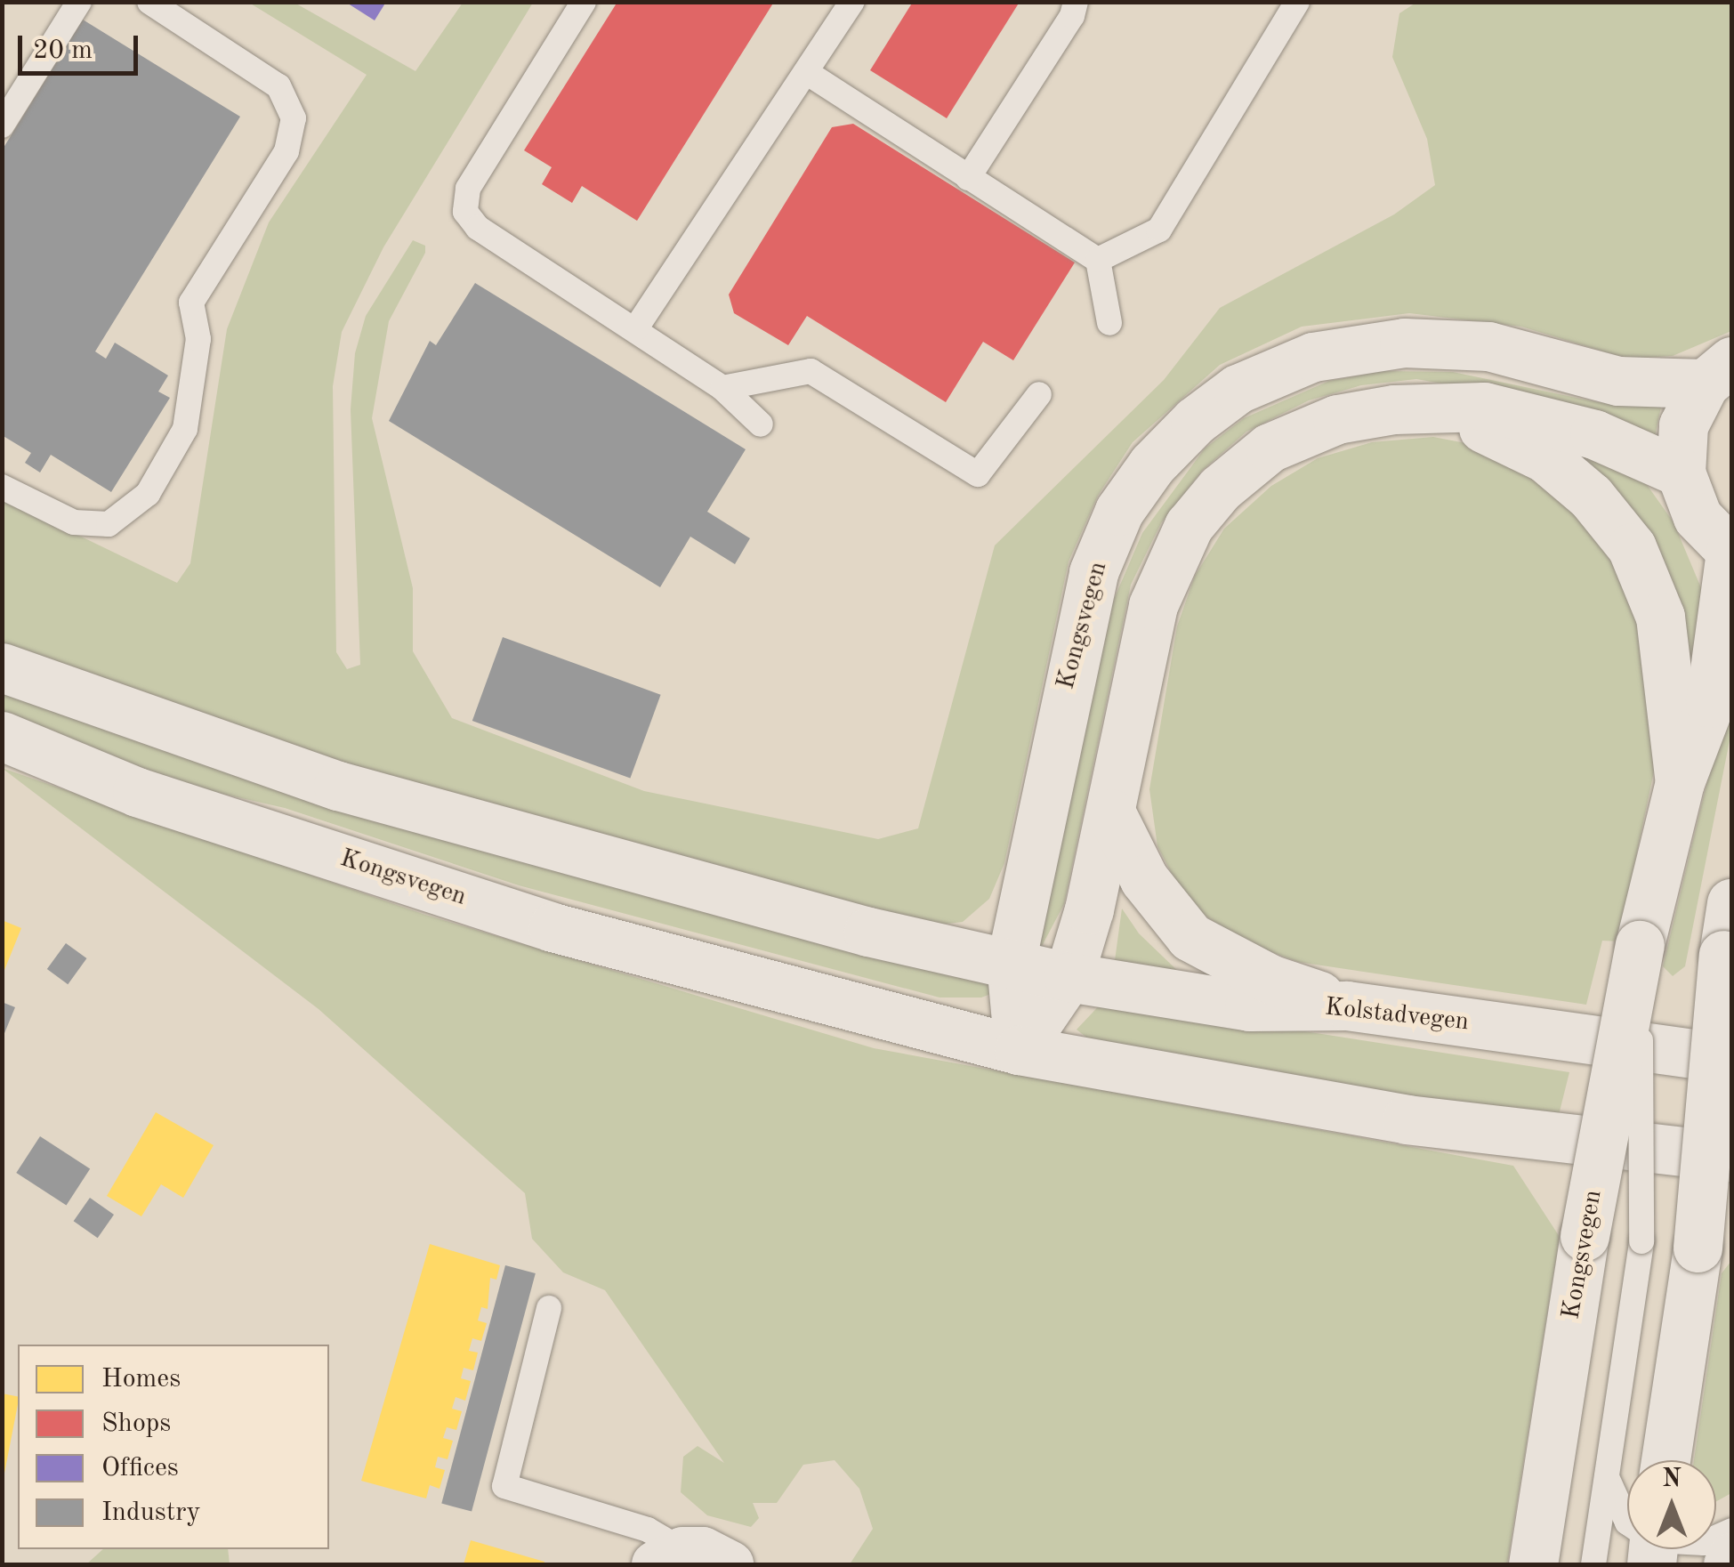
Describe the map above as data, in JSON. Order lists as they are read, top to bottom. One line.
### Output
{"streets":{"street":["Kongsvegen","Kolstadvegen"]},"crossings":[["Kongsvegen","Kolstadvegen"]],"legend":["Homes","Shops","Offices","Industry"],"scale_bar":"20 m","north":"top"}
